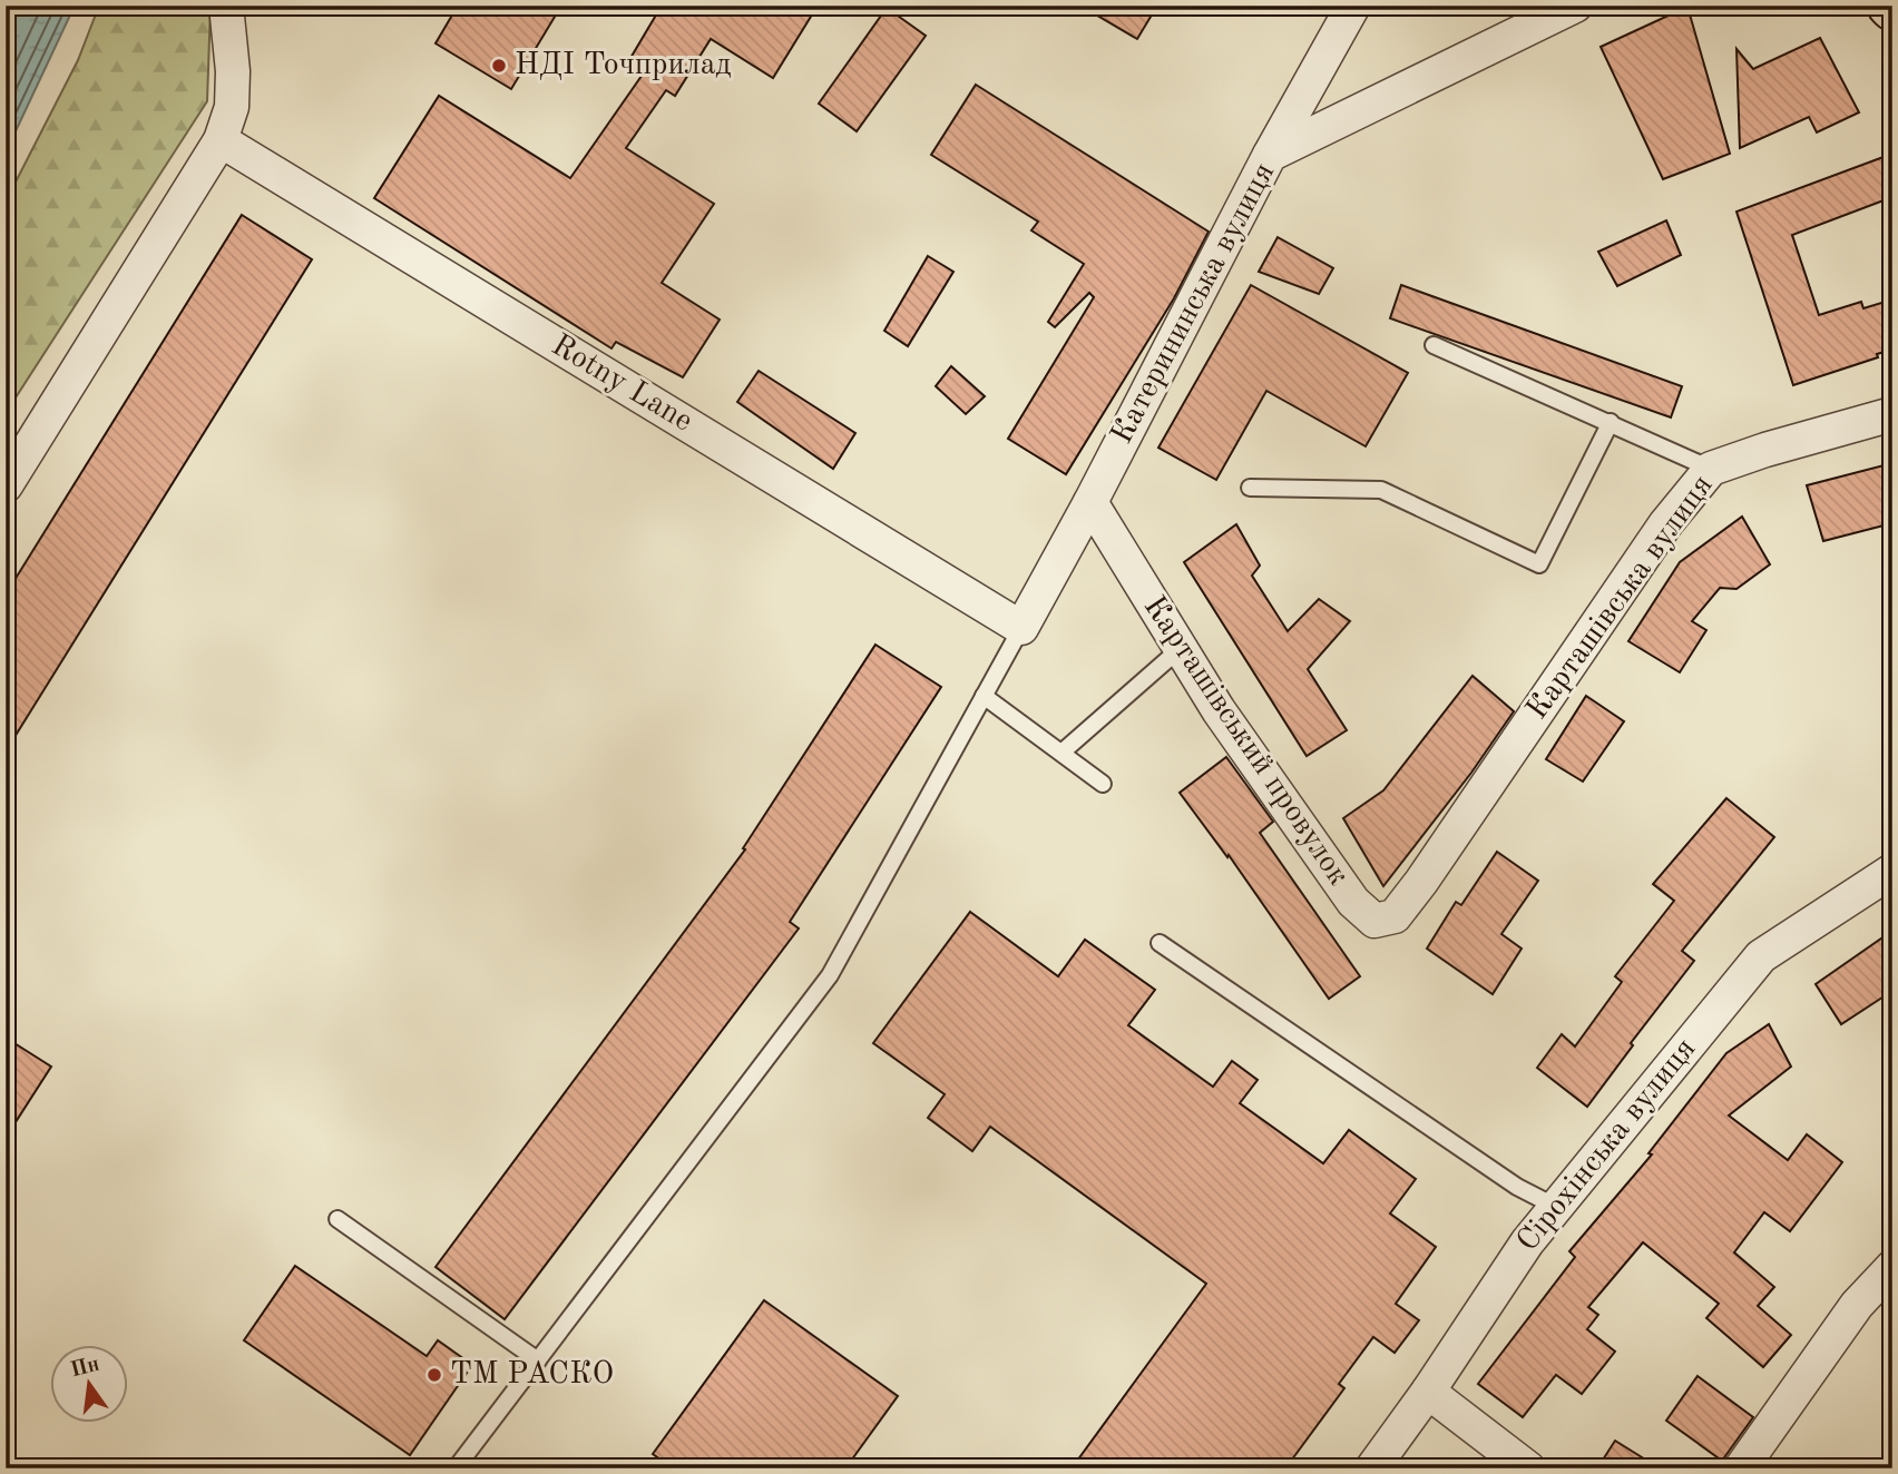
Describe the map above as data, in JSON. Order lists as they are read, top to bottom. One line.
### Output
{"streets":{"street":["Катерининська вулиця","Rotny Lane","Карташівська вулиця","Карташівський провулок","Сірохінська вулиця"]},"crossings":[["Катерининська вулиця","Rotny Lane"],["Катерининська вулиця","Карташівський провулок"],["Карташівська вулиця","Карташівський провулок"]],"places":["НДІ Точприлад","ТМ РАСКО"],"north":"top"}
